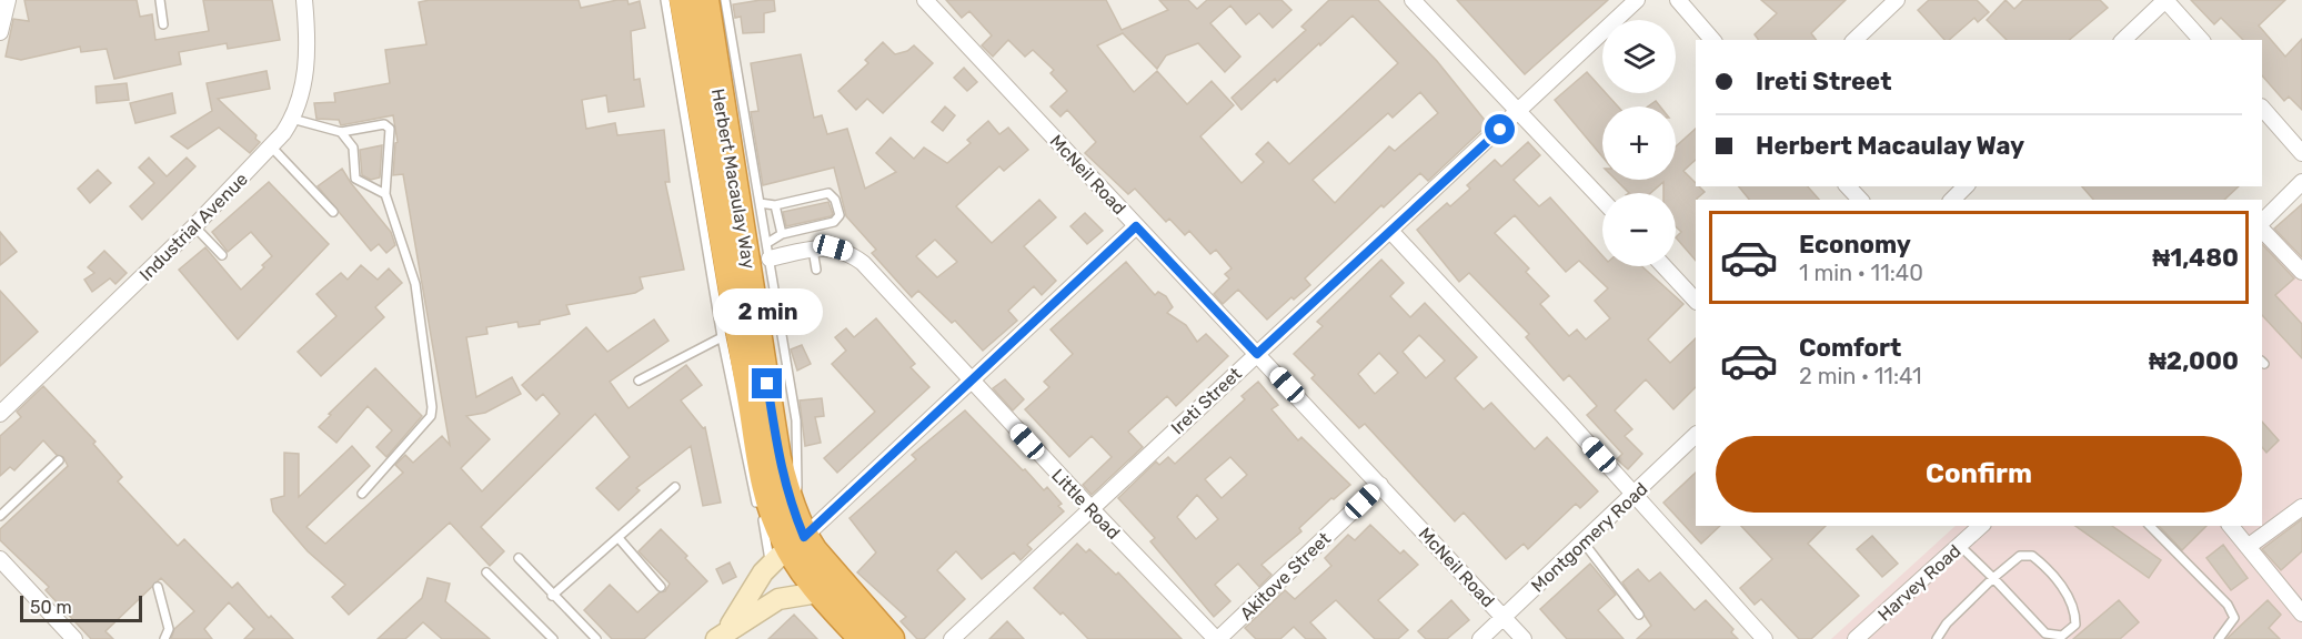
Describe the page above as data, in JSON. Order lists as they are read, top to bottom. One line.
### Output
{"streets":{"highway":["Herbert Macaulay Way"],"street":["McNeil Road","Industrial Avenue","Ireti Street","Little Road","Montgomery Road","Akitove Street","Harvey Road"]},"crossings":[["McNeil Road","Ireti Street"],["McNeil Road","Montgomery Road"],["McNeil Road","Akitove Street"],["Ireti Street","Little Road"],["Little Road","Akitove Street"]],"scale_bar":"50 m","page":{"map_buttons":["+","−"],"banner":["Ireti Street","Herbert Macaulay Way"],"list":[{"name":"Economy","note":"1 min · 11:40","value":"₦1,480"},{"name":"Comfort","note":"2 min · 11:41","value":"₦2,000"}],"bubble":"2 min","buttons":"Confirm","scale":"50 m"}}
